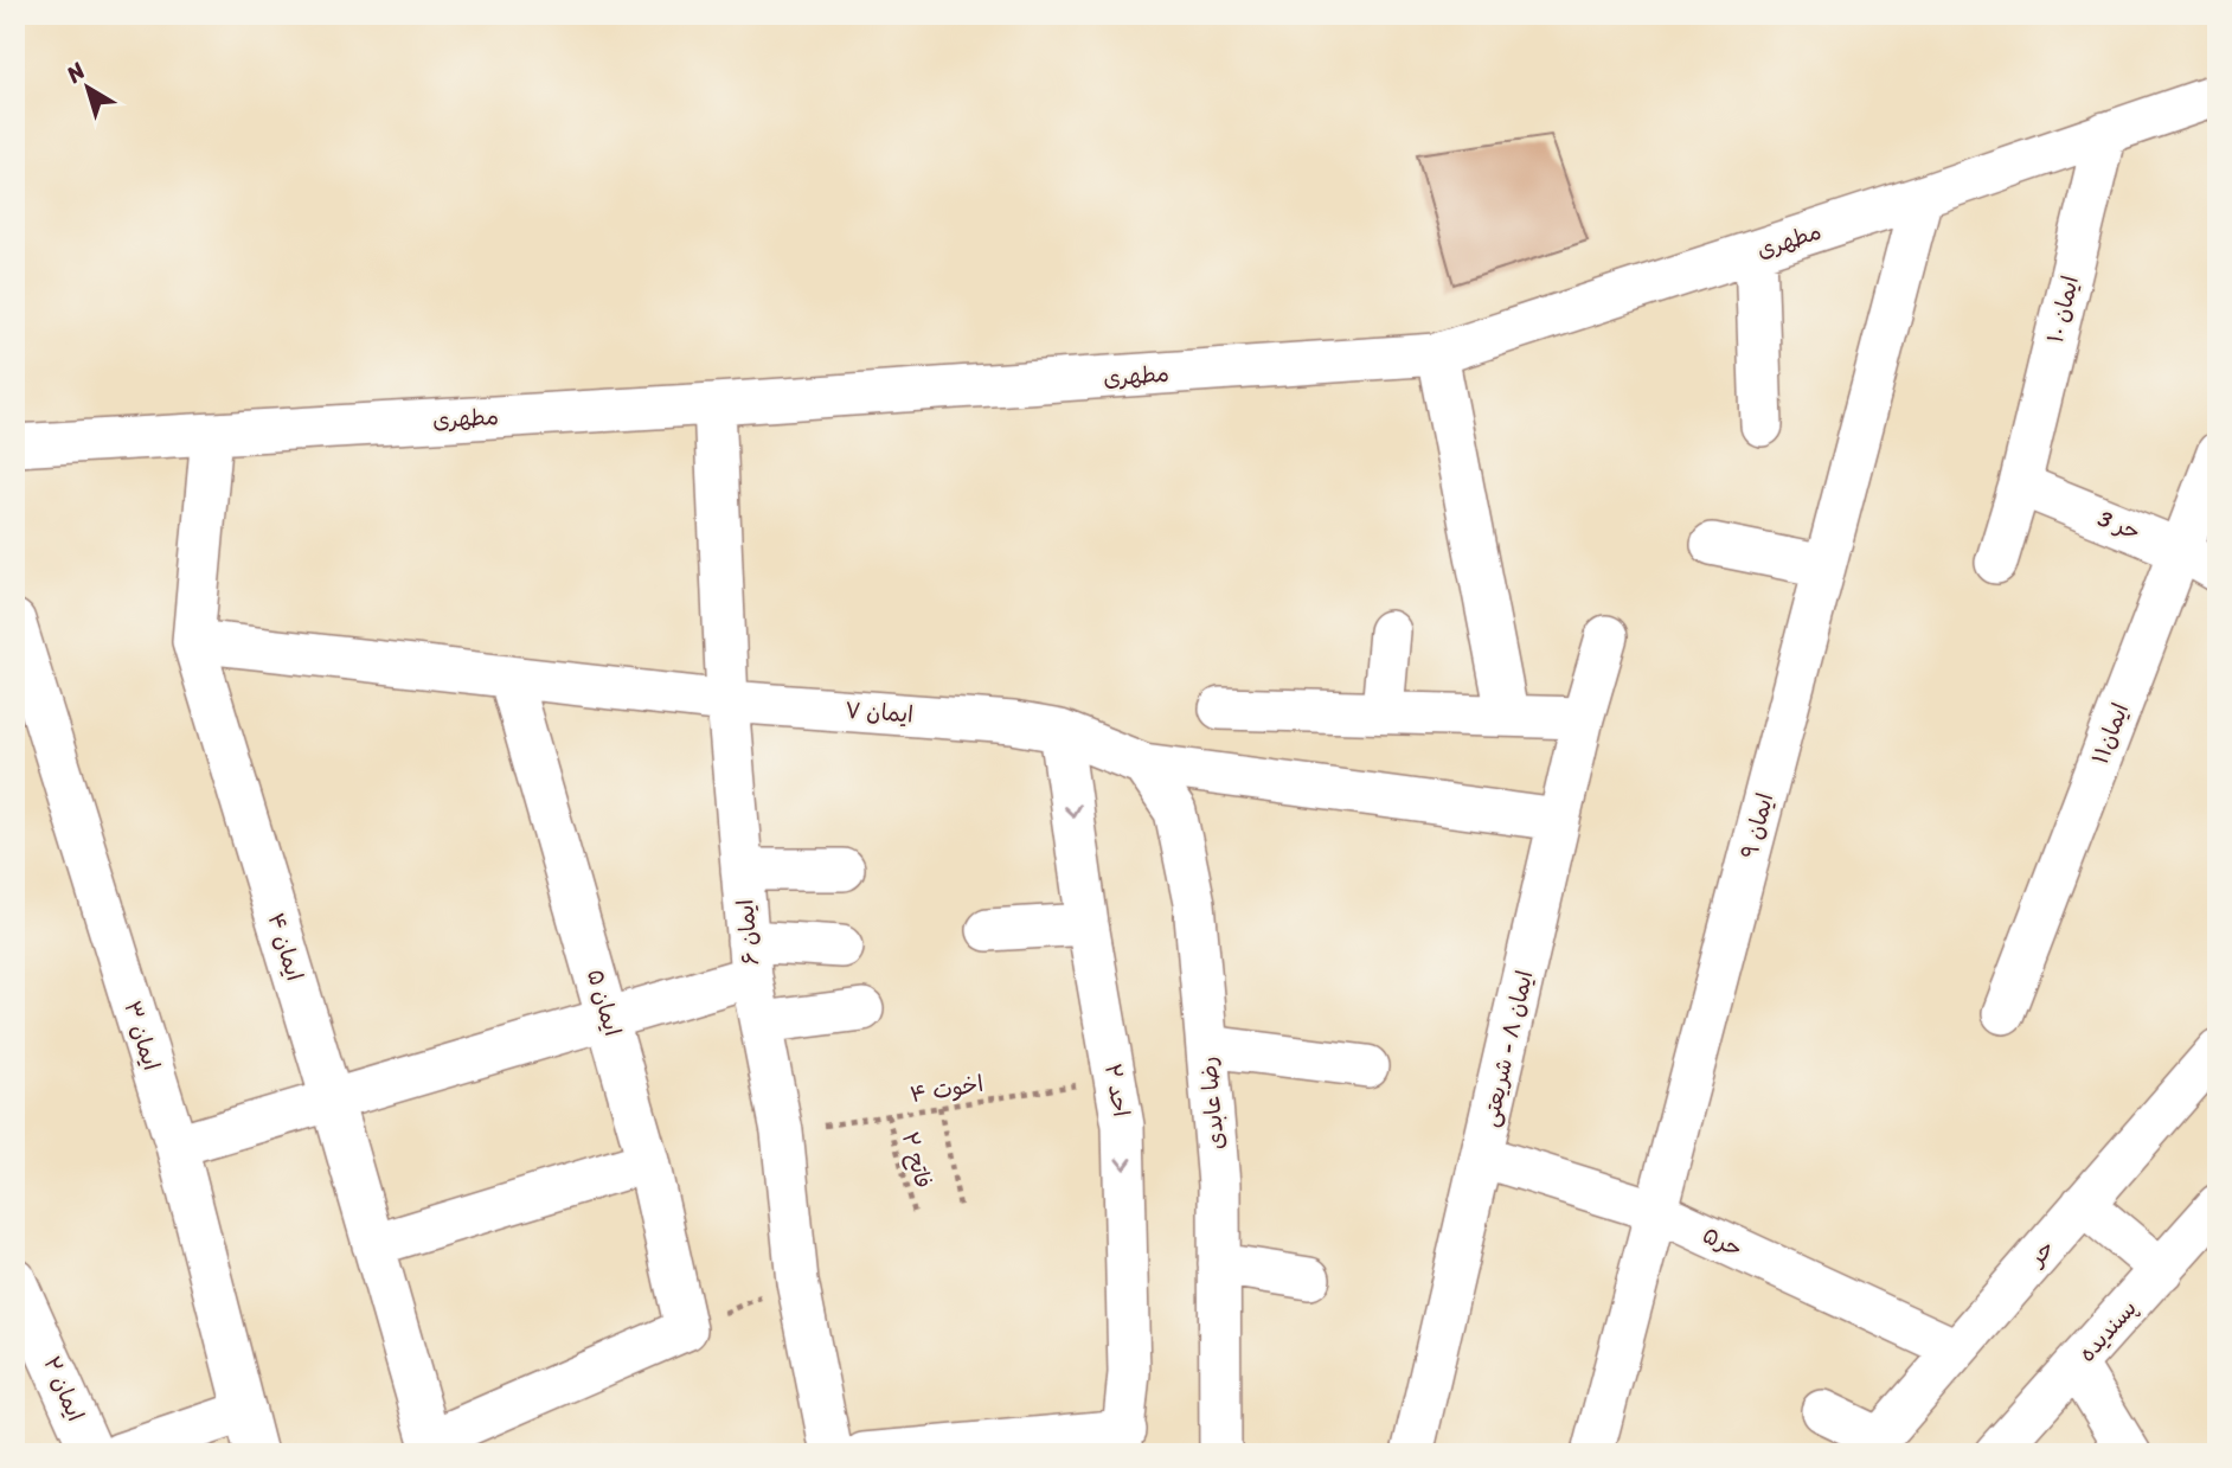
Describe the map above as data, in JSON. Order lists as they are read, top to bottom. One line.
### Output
{"streets":{"street":["مطهری","ایمان ۱۰","حر 3","ایمان ۷","ایمان۱۱","ایمان ۹","ایمان ۶","ایمان ۴","ایمان ۵","ایمان ۳","ایمان ۸ - شریعتی","احد ۲","رضا عابدی","حر۵","حر","پسندیده","ایمان ۲"],"path":["اخوت ۴","فاتح ۲"]},"crossings":[["مطهری","ایمان ۱۰"],["مطهری","ایمان ۹"],["مطهری","ایمان ۶"],["مطهری","ایمان ۴"],["ایمان ۱۰","حر 3"],["حر 3","ایمان۱۱"],["ایمان ۷","ایمان ۶"],["ایمان ۷","ایمان ۴"],["ایمان ۷","ایمان ۵"],["ایمان ۷","ایمان ۸ - شریعتی"],["ایمان ۷","احد ۲"],["ایمان ۷","رضا عابدی"],["ایمان ۹","حر۵"],["ایمان ۶","اخوت ۴"],["ایمان ۸ - شریعتی","حر۵"],["اخوت ۴","احد ۲"],["اخوت ۴","فاتح ۲"],["حر۵","حر"]],"one_way":["احد ۲"],"north":"top left"}
